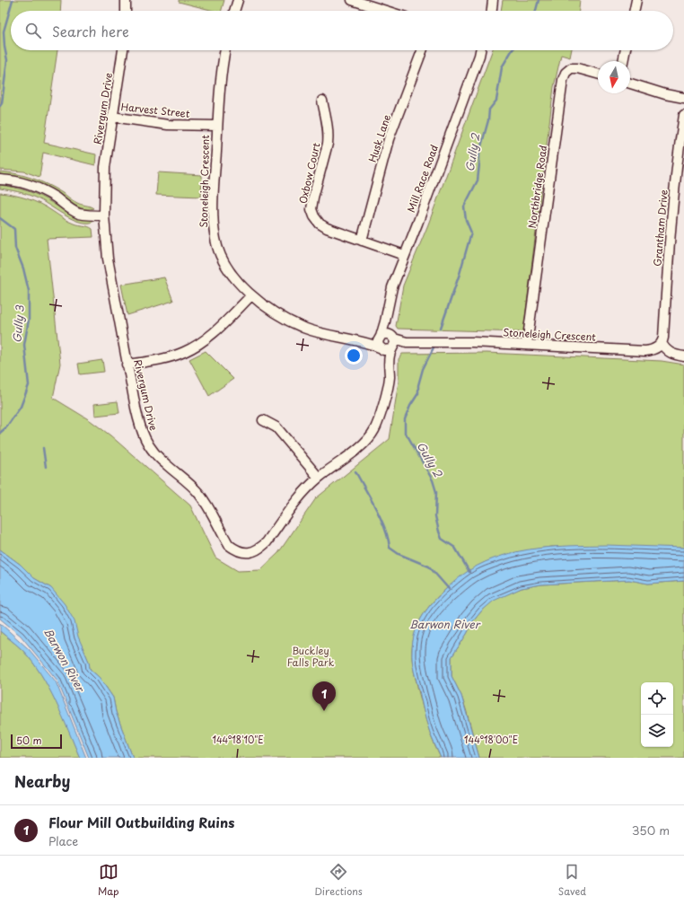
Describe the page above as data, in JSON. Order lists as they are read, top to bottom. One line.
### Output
{"streets":{"street":["Rivergum Drive","Harvest Street","Husk Lane","Oxbow Court","Mill Race Road","Stoneleigh Crescent","Northbridge Road","Grantham Drive"]},"crossings":[["Rivergum Drive","Harvest Street"],["Rivergum Drive","Mill Race Road"],["Rivergum Drive","Stoneleigh Crescent"],["Harvest Street","Stoneleigh Crescent"],["Husk Lane","Oxbow Court"],["Oxbow Court","Mill Race Road"],["Mill Race Road","Stoneleigh Crescent"],["Stoneleigh Crescent","Northbridge Road"],["Stoneleigh Crescent","Grantham Drive"]],"water":["Gully 2","Gully 3","Barwon River"],"parks":["Buckley Falls Park"],"scale_bar":"50 m","north":"bottom","page":{"search":"Search here","pins":"1","scale":"50 m","heading":"Nearby","list":[{"mark":"1","name":"Flour Mill Outbuilding Ruins","note":"Place","value":"350 m"}],"nav":["Map","Directions","Saved"]},"coordinates":["144°18'10\"E","144°18'00\"E"]}
